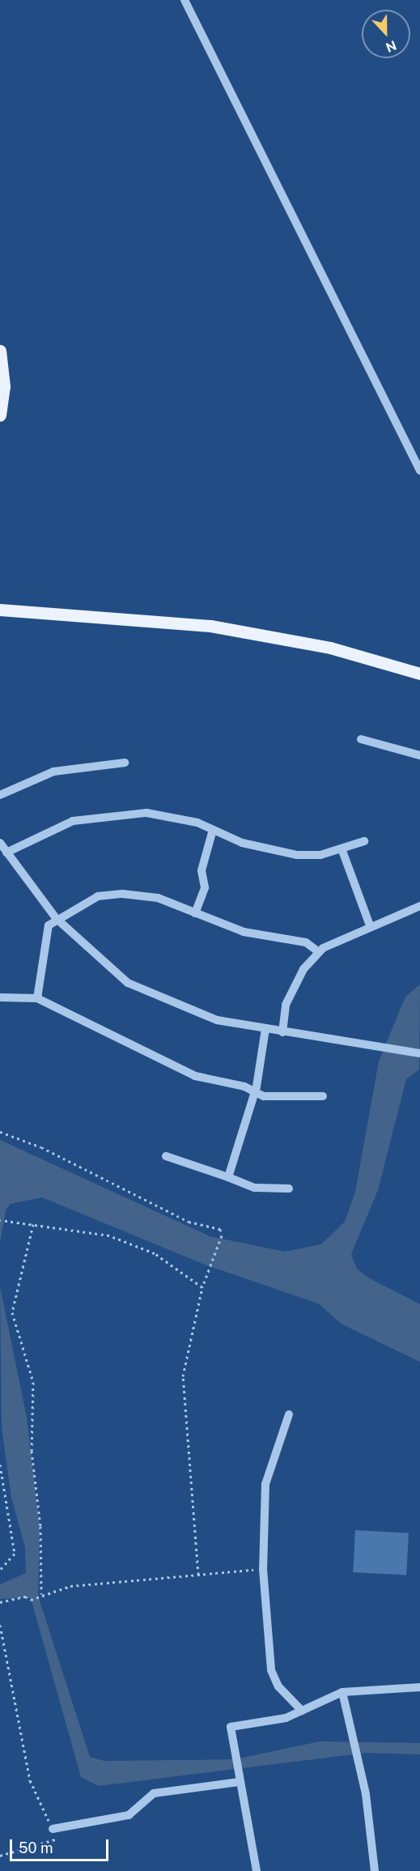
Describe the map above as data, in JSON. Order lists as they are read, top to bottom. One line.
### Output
{"scale_bar":"50 m","north":"bottom"}
